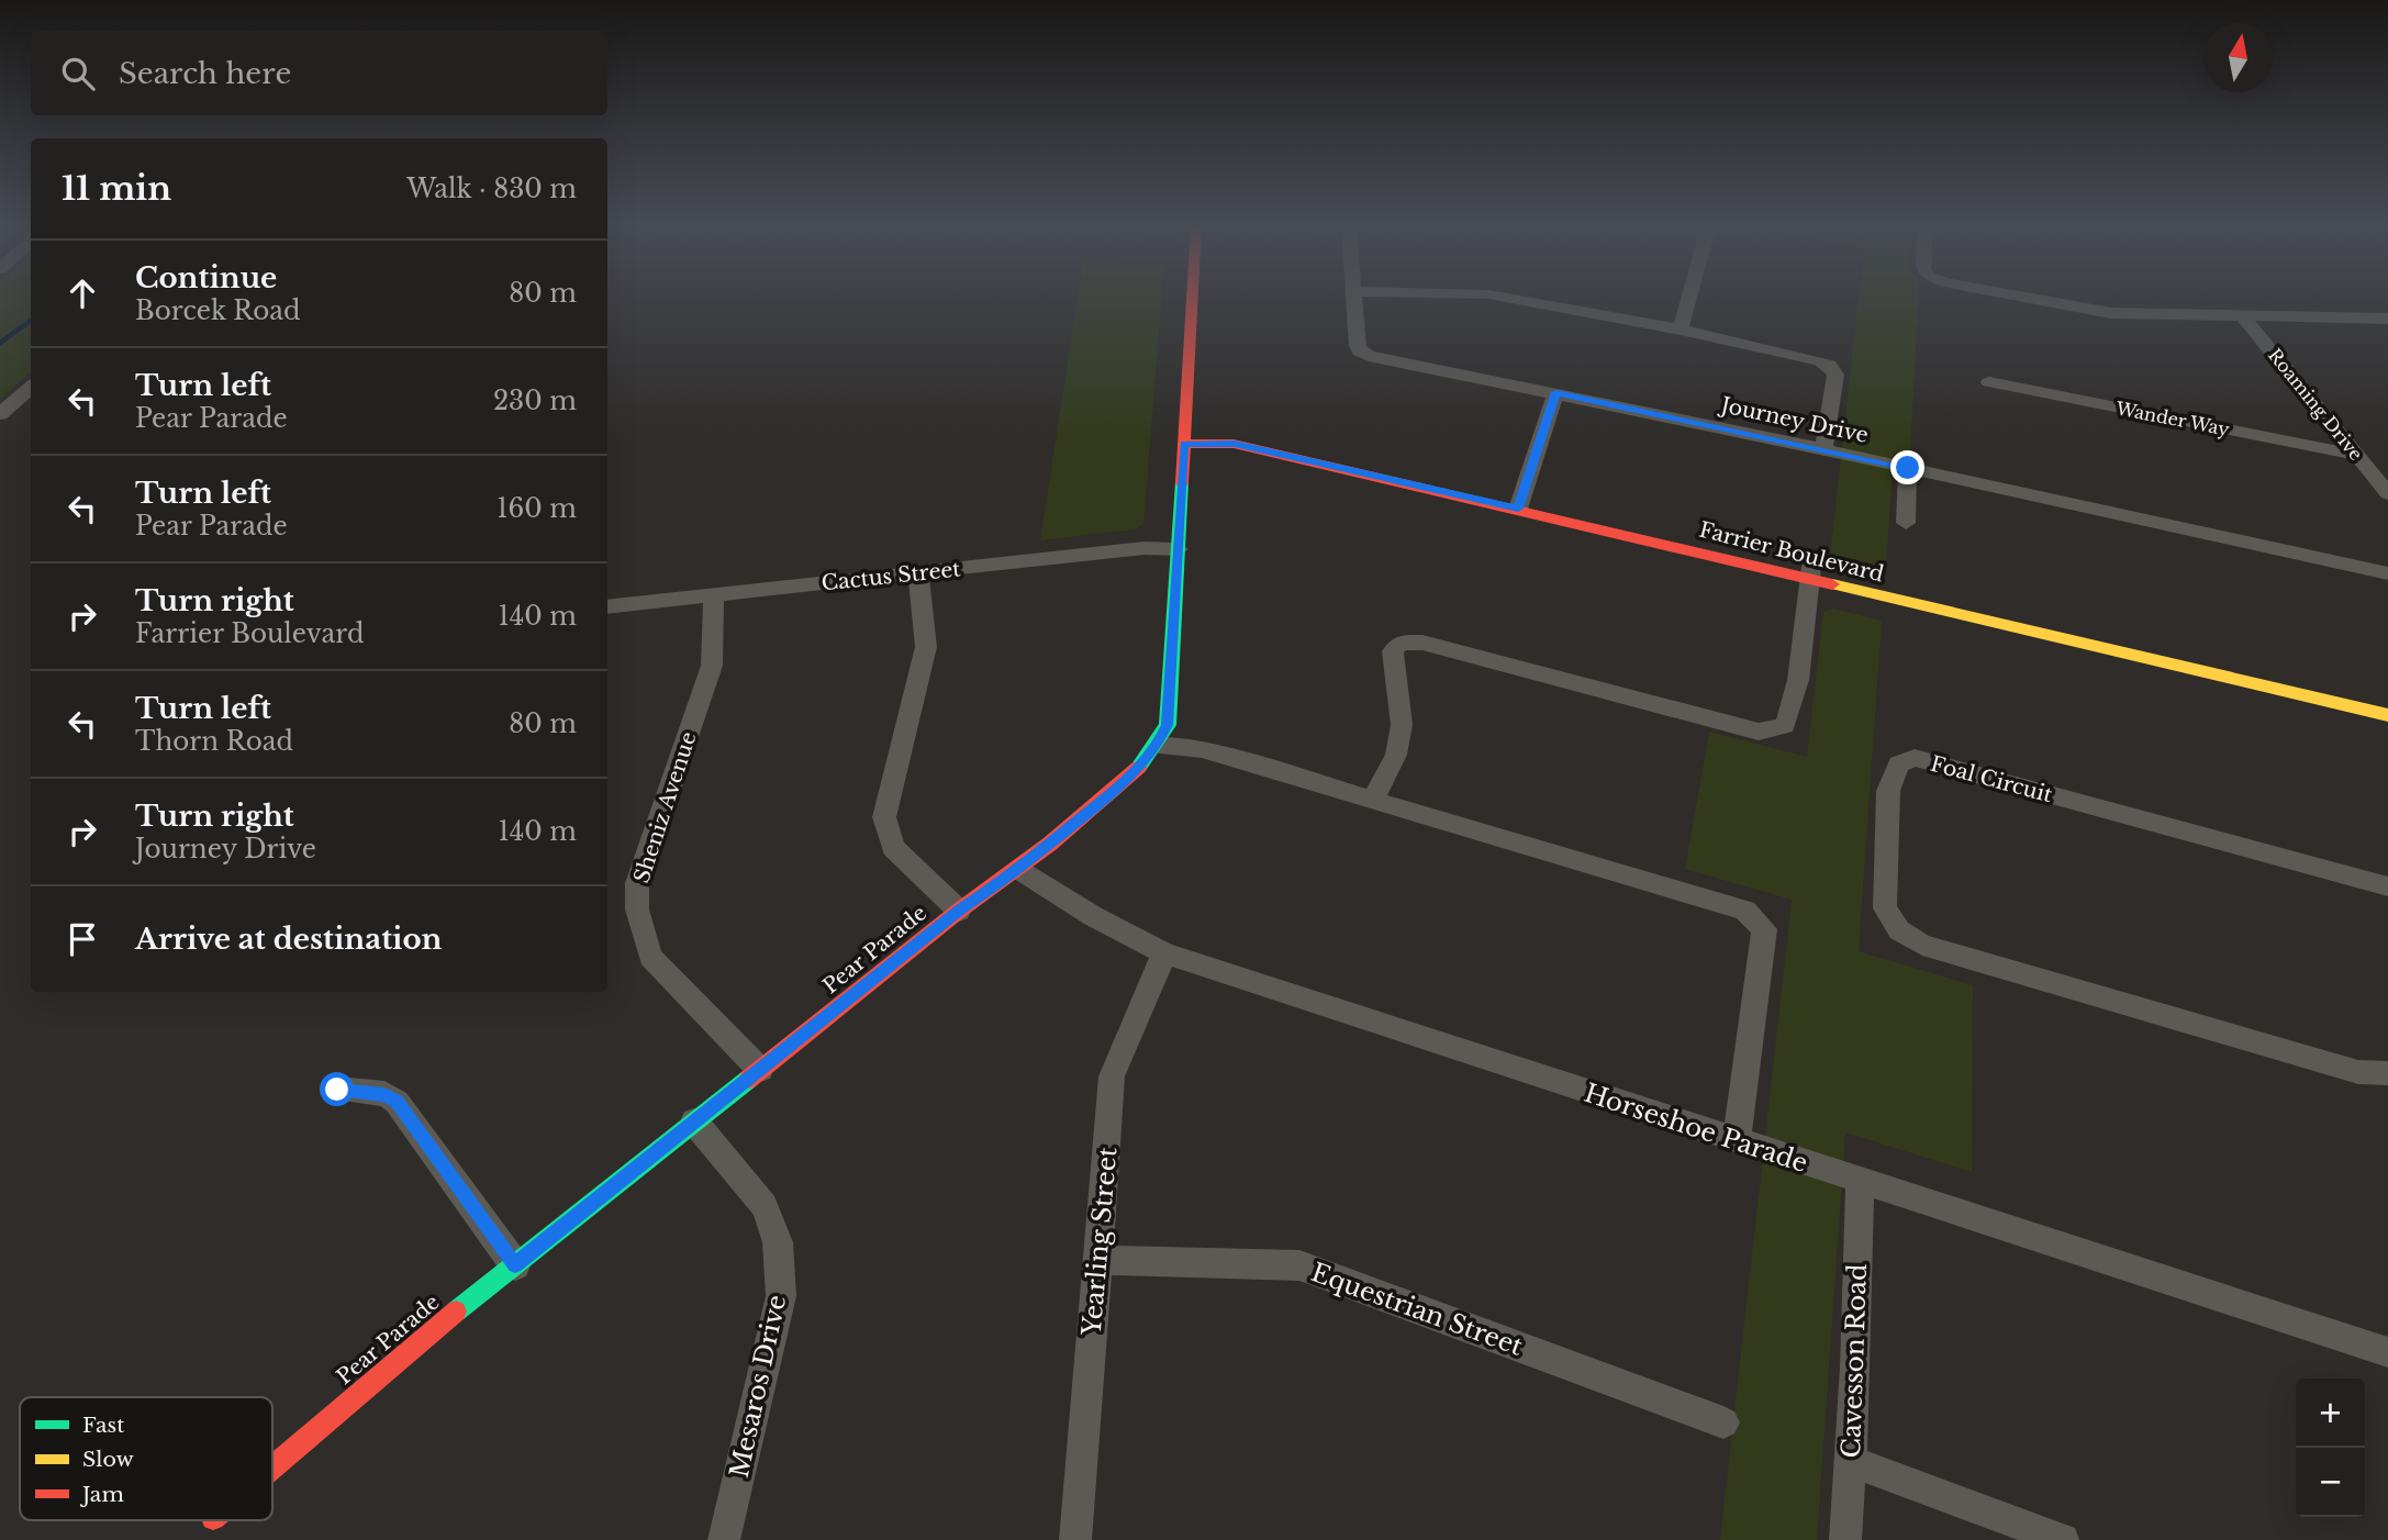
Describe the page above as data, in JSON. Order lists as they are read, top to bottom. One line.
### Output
{"streets":{"street":["Roaming Drive","Wander Way","Journey Drive","Farrier Boulevard","Cactus Street","Foal Circuit","Sheniz Avenue","Pear Parade","Horseshoe Parade","Yearling Street","Equestrian Street","Cavesson Road","Mesaros Drive"]},"crossings":[["Roaming Drive","Wander Way"],["Farrier Boulevard","Pear Parade"],["Cactus Street","Sheniz Avenue"],["Cactus Street","Pear Parade"],["Sheniz Avenue","Pear Parade"],["Pear Parade","Horseshoe Parade"],["Pear Parade","Mesaros Drive"],["Horseshoe Parade","Yearling Street"],["Horseshoe Parade","Cavesson Road"],["Yearling Street","Equestrian Street"]],"legend":["Fast","Slow","Jam"],"north":"top","page":{"search":"Search here","heading":["11 min","Walk · 830 m"],"list":[["Continue","Borcek Road","80 m"],["Turn left","Pear Parade","230 m"],["Turn left","Pear Parade","160 m"],["Turn right","Farrier Boulevard","140 m"],["Turn left","Thorn Road","80 m"],["Turn right","Journey Drive","140 m"],"Arrive at destination"],"map_buttons":["+","−"]}}
